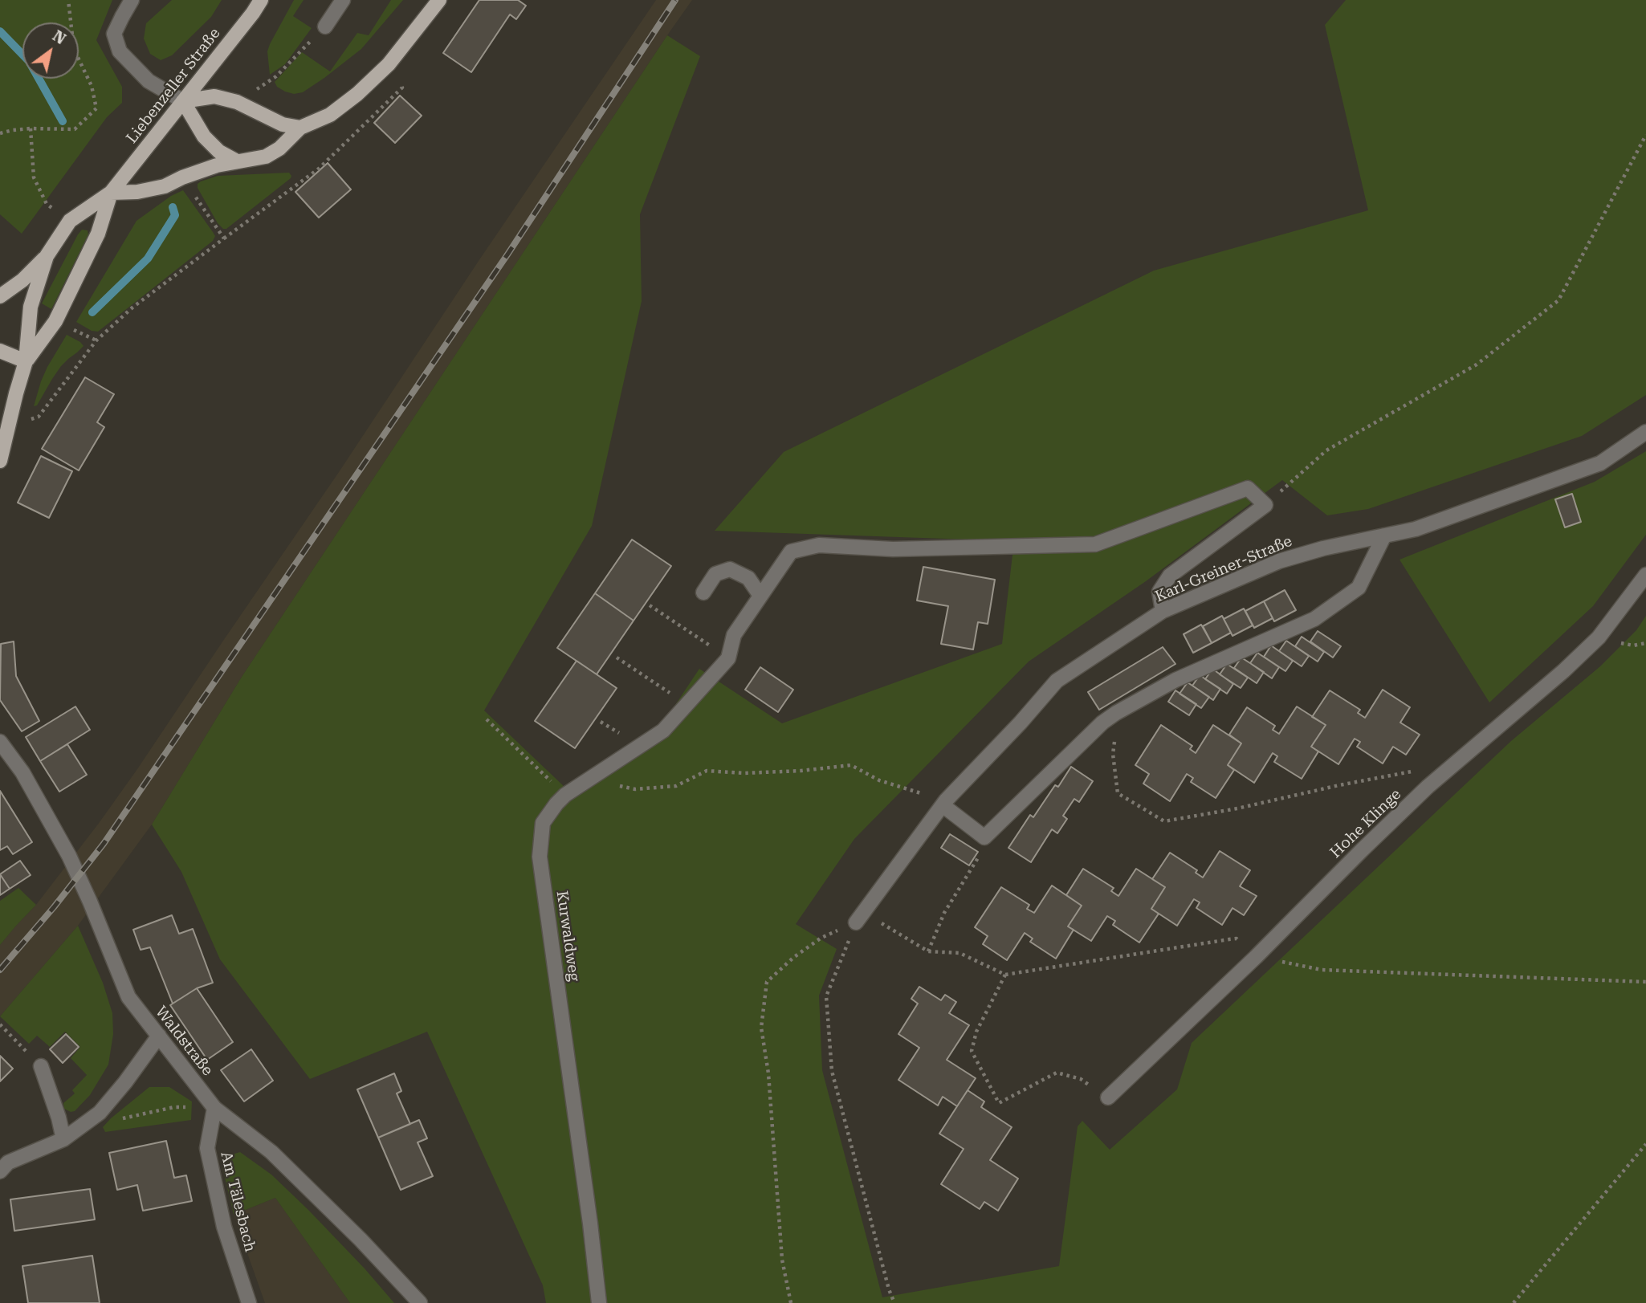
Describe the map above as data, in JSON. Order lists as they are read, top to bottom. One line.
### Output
{"streets":{"main road":["Liebenzeller Straße"],"street":["Karl-Greiner-Straße","Hohe Klinge","Kurwaldweg","Waldstraße","Am Tälesbach"]},"crossings":[["Waldstraße","Am Tälesbach"]],"north":"top right"}
